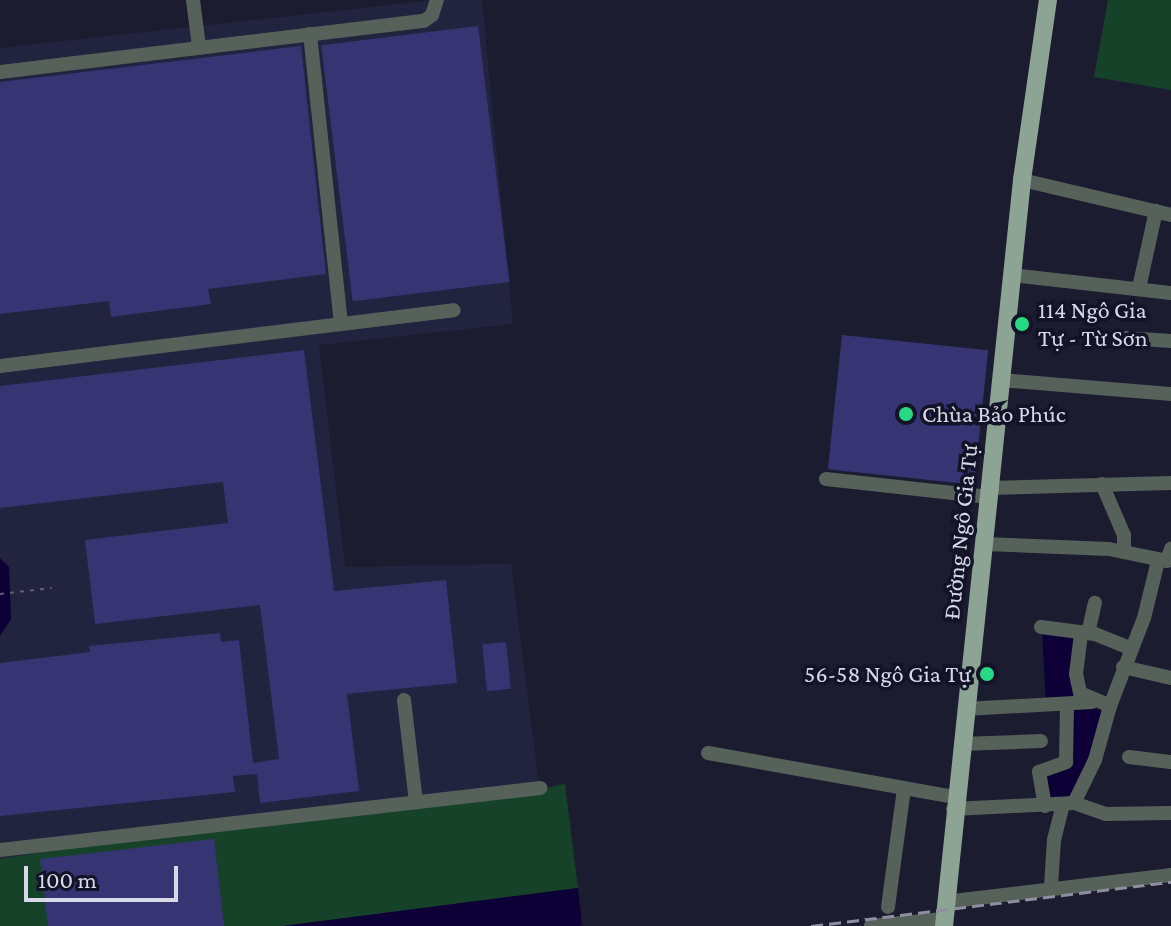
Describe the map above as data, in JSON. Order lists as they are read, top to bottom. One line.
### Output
{"streets":{"main road":["Đường Ngô Gia Tự"]},"places":["114 Ngô Gia Tự - Từ Sơn","Chùa Bảo Phúc","56-58 Ngô Gia Tự"],"scale_bar":"100 m"}
